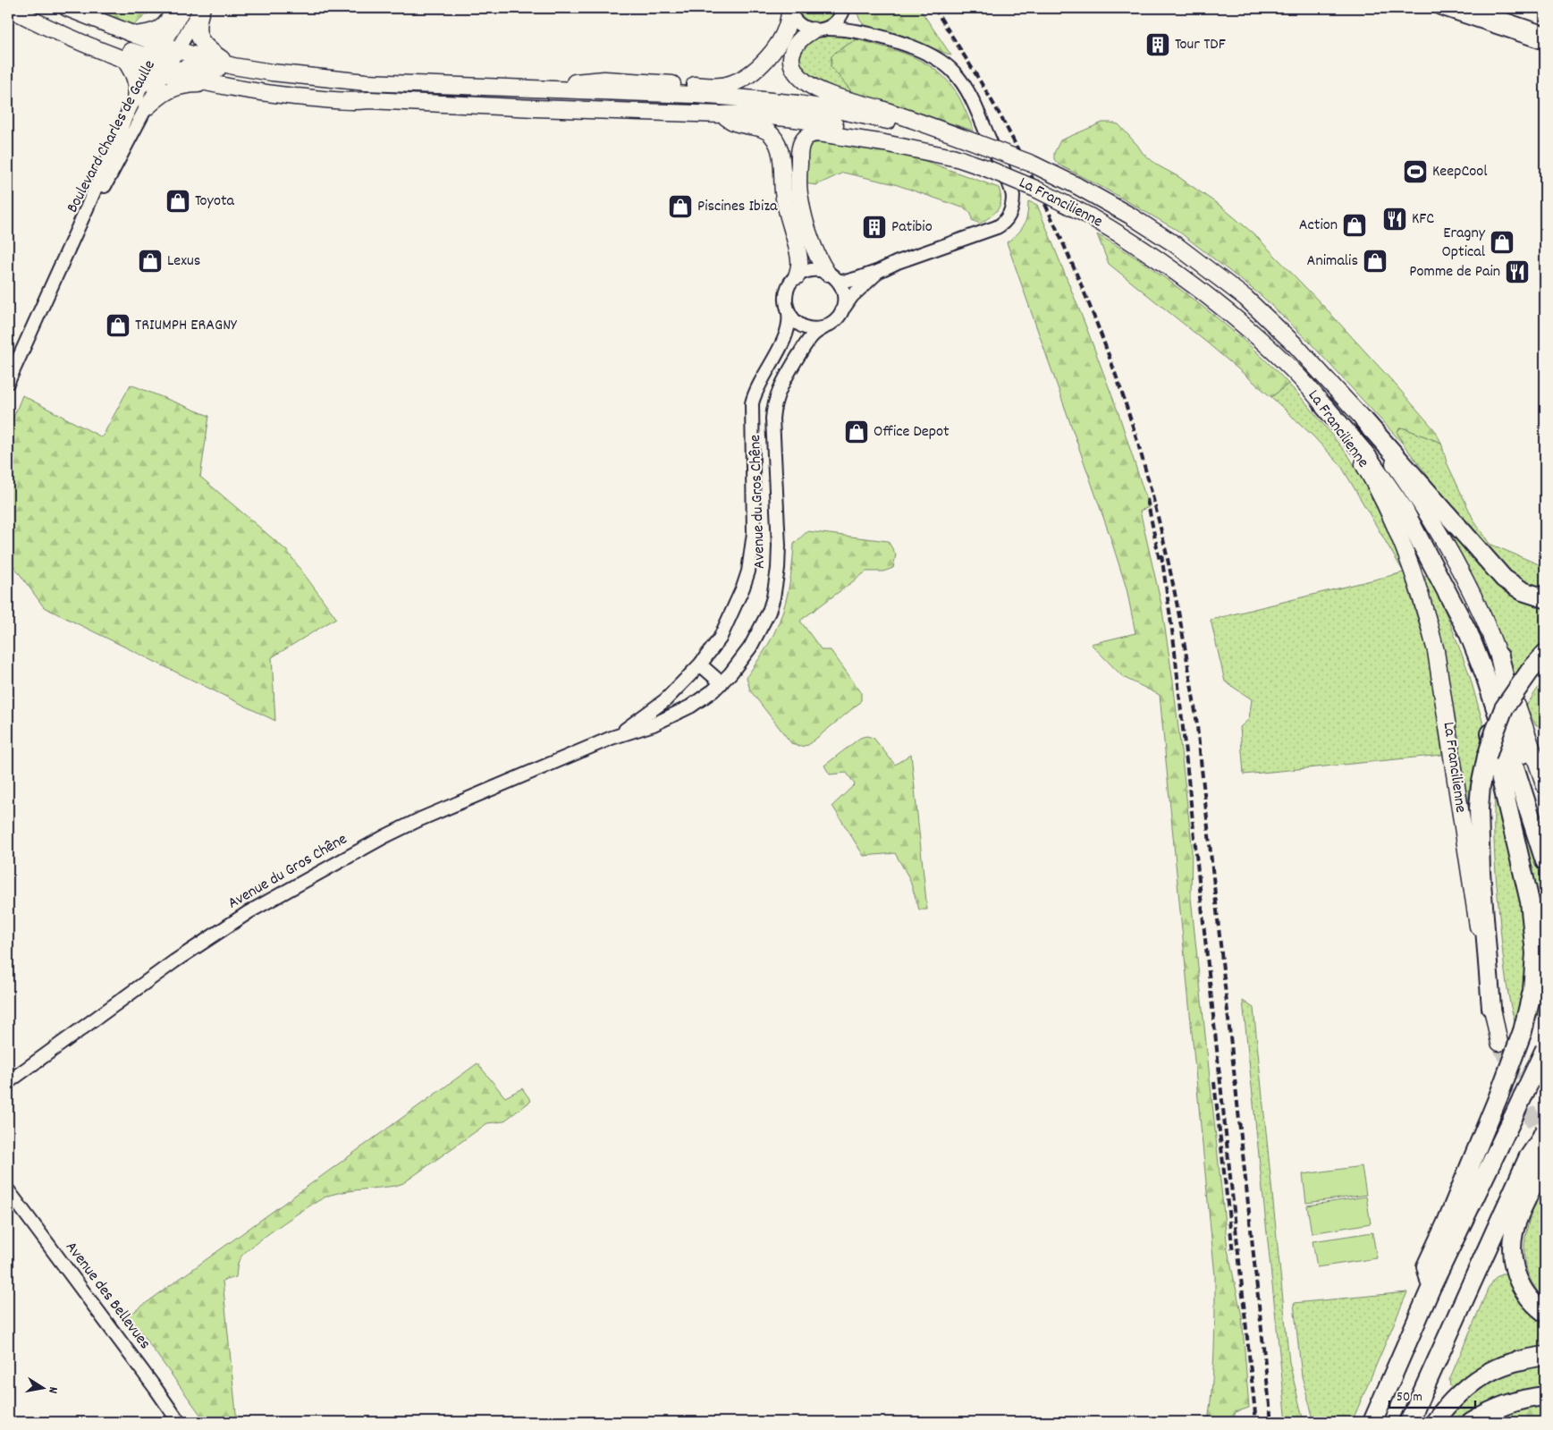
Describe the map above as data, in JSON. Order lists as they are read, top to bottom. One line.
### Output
{"streets":{"main road":["Boulevard Charles de Gaulle","La Francilienne"],"street":["Avenue du Gros Chêne","Avenue des Bellevues"]},"places":{"building":["Tour TDF","Patibio"],"sports":["KeepCool"],"shop":["Toyota","Piscines Ibiza","Action","Eragny Optical","Lexus","Animalis","TRIUMPH ERAGNY","Office Depot"],"restaurant":["KFC","Pomme de Pain"]},"scale_bar":"50 m","north":"right"}
